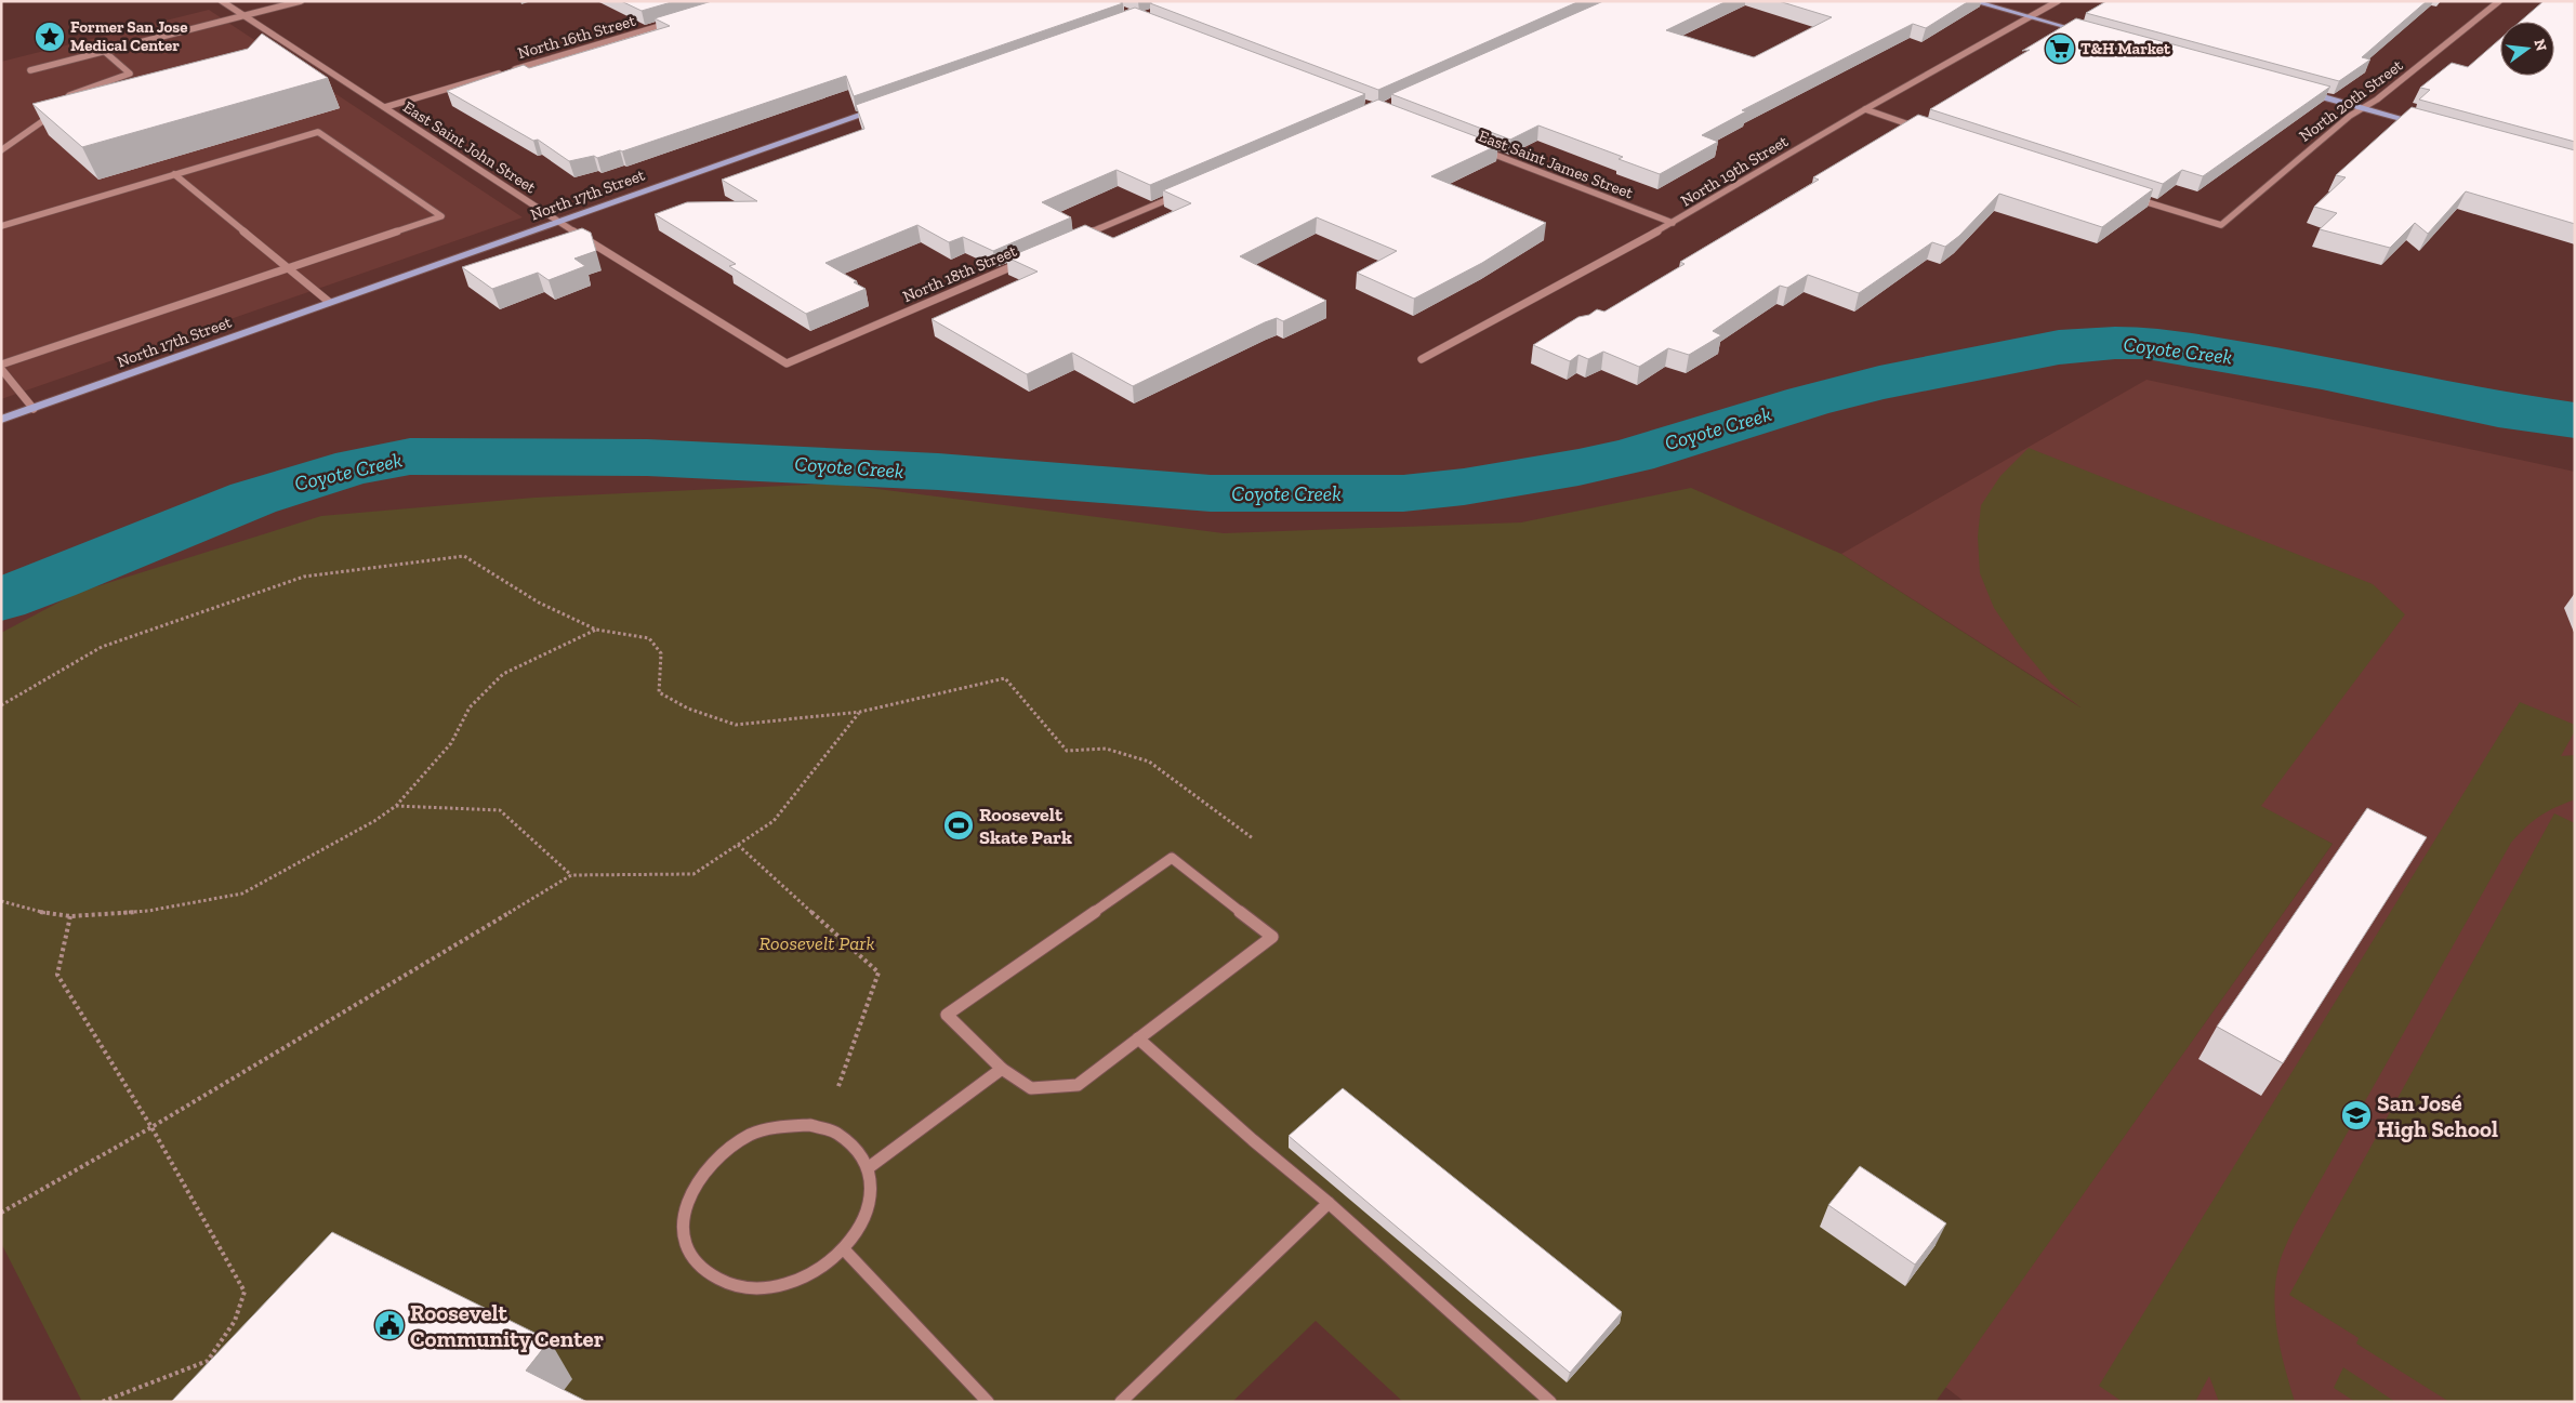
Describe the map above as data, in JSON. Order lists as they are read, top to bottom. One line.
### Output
{"streets":{"main road":["North 17th Street"],"street":["North 16th Street","North 20th Street","East Saint John Street","East Saint James Street","North 19th Street","North 18th Street"]},"crossings":[["North 16th Street","East Saint John Street"],["East Saint John Street","North 17th Street"],["East Saint John Street","North 18th Street"],["East Saint James Street","North 19th Street"]],"water":["Coyote Creek"],"parks":["Roosevelt Park"],"places":{"place":["Former San Jose Medical Center"],"supermarket":["T&H Market"],"sports":["Roosevelt Skate Park"],"school or university":["San José High School"],"public building":["Roosevelt Community Center"]},"north":"right"}
